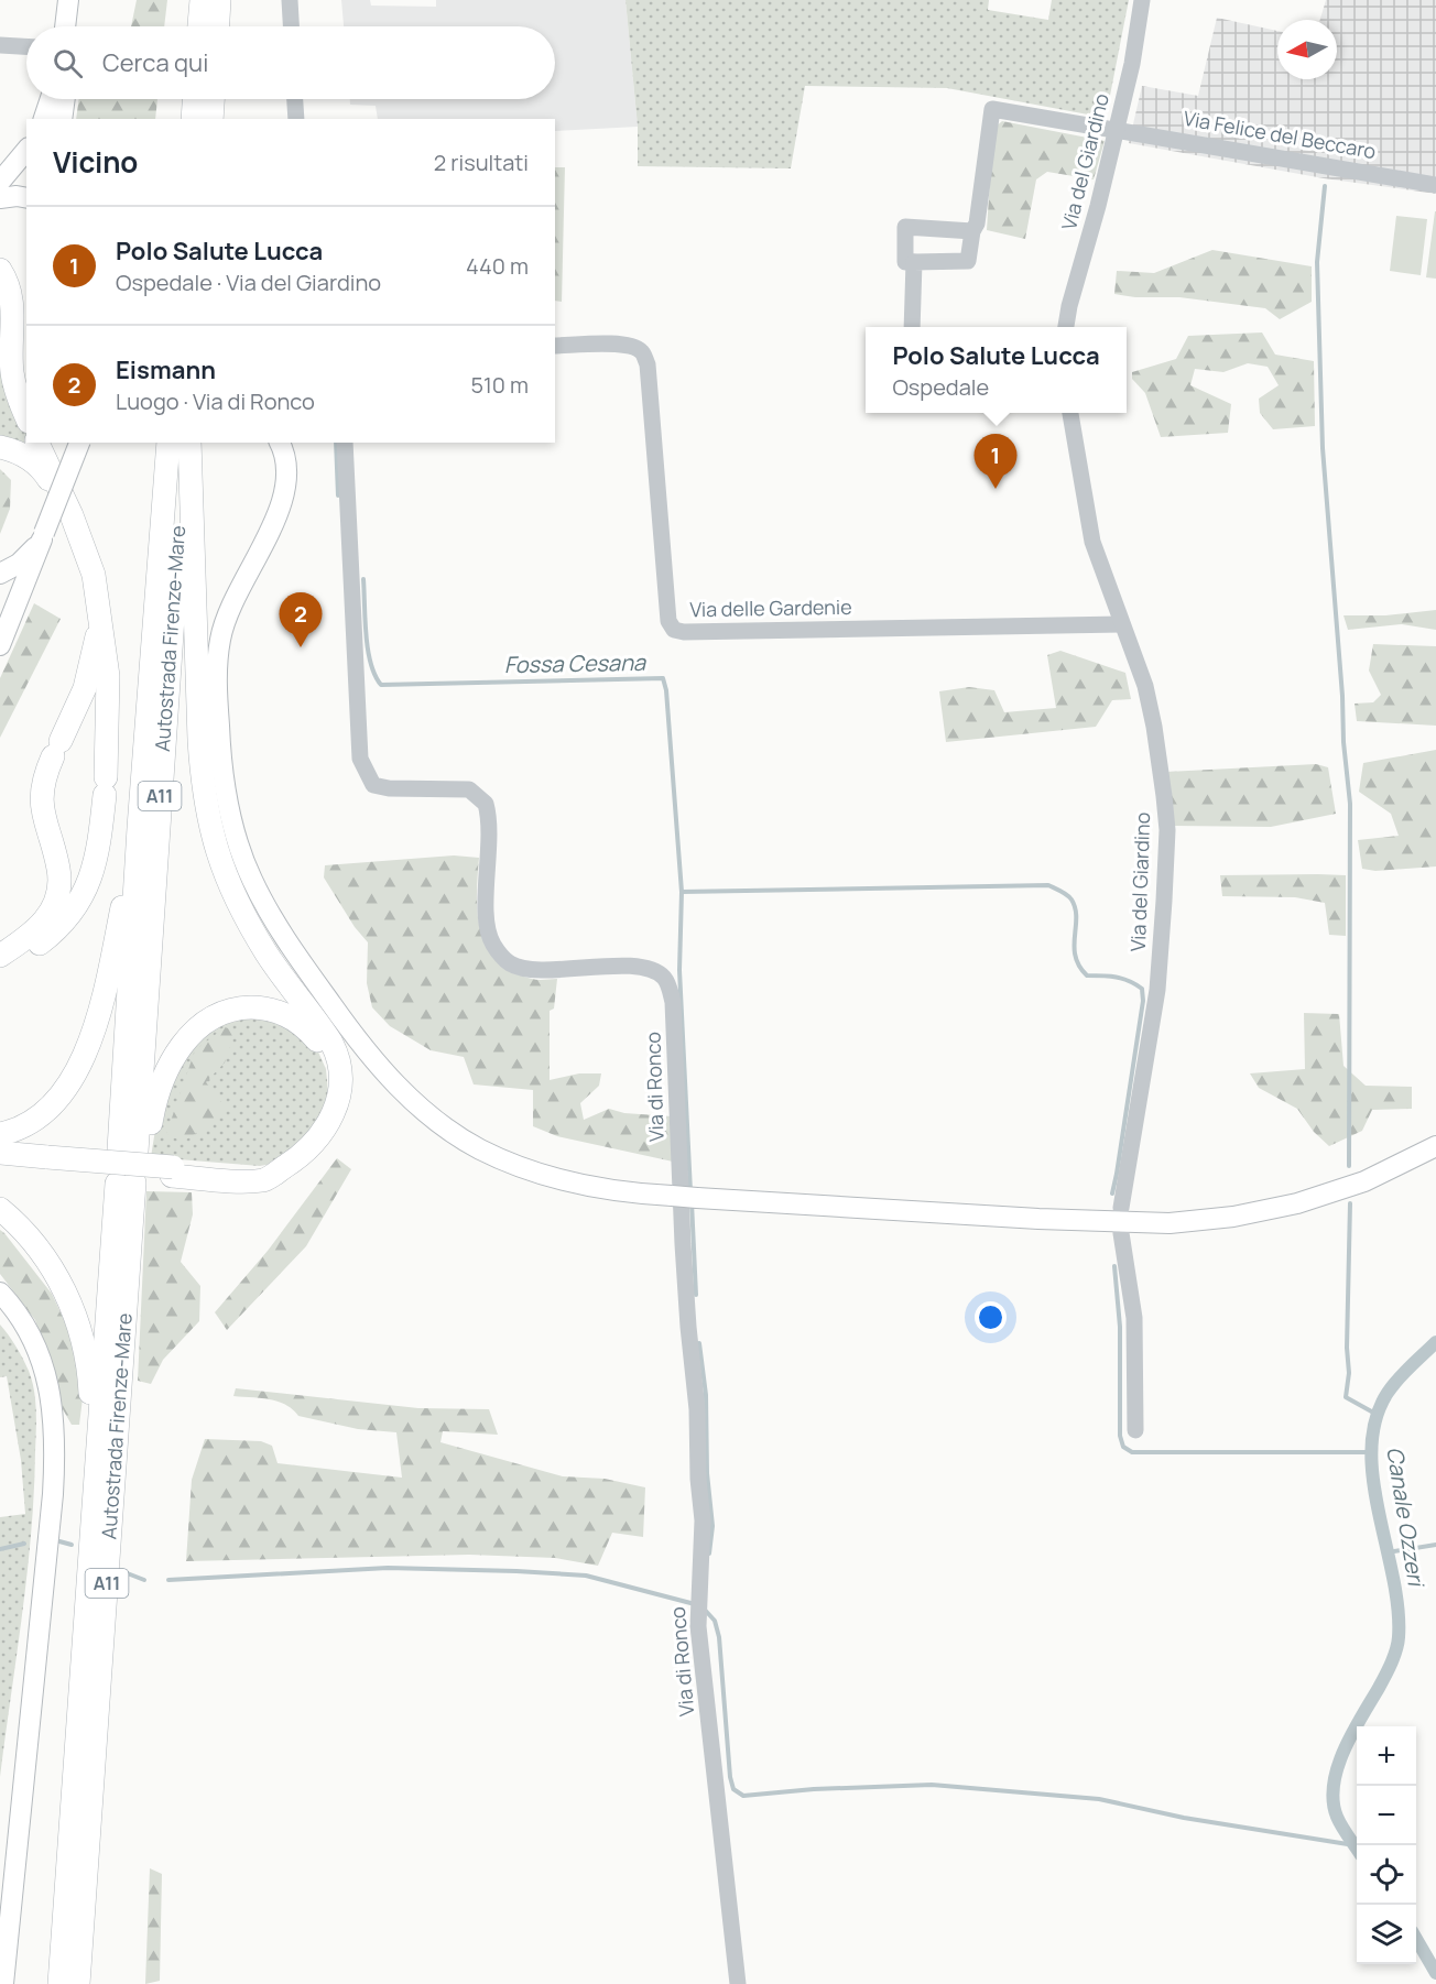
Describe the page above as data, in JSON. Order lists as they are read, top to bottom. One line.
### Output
{"streets":{"highway":["Autostrada Firenze-Mare","A11"],"street":["Via Felice del Beccaro","Via del Giardino","Via delle Gardenie","Via di Ronco"]},"crossings":[["Via Felice del Beccaro","Via del Giardino"],["Via del Giardino","Via delle Gardenie"]],"water":["Fossa Cesana","Canale Ozzeri"],"north":"left","page":{"search":"Cerca qui","heading":["Vicino","2 risultati"],"list":[{"mark":"1","name":"Polo Salute Lucca","note":"Ospedale · Via del Giardino","value":"440 m"},{"mark":"2","name":"Eismann","note":"Luogo · Via di Ronco","value":"510 m"}],"popup":["Polo Salute Lucca","Ospedale"],"pins":["1","2"],"map_buttons":["+","−"]}}
